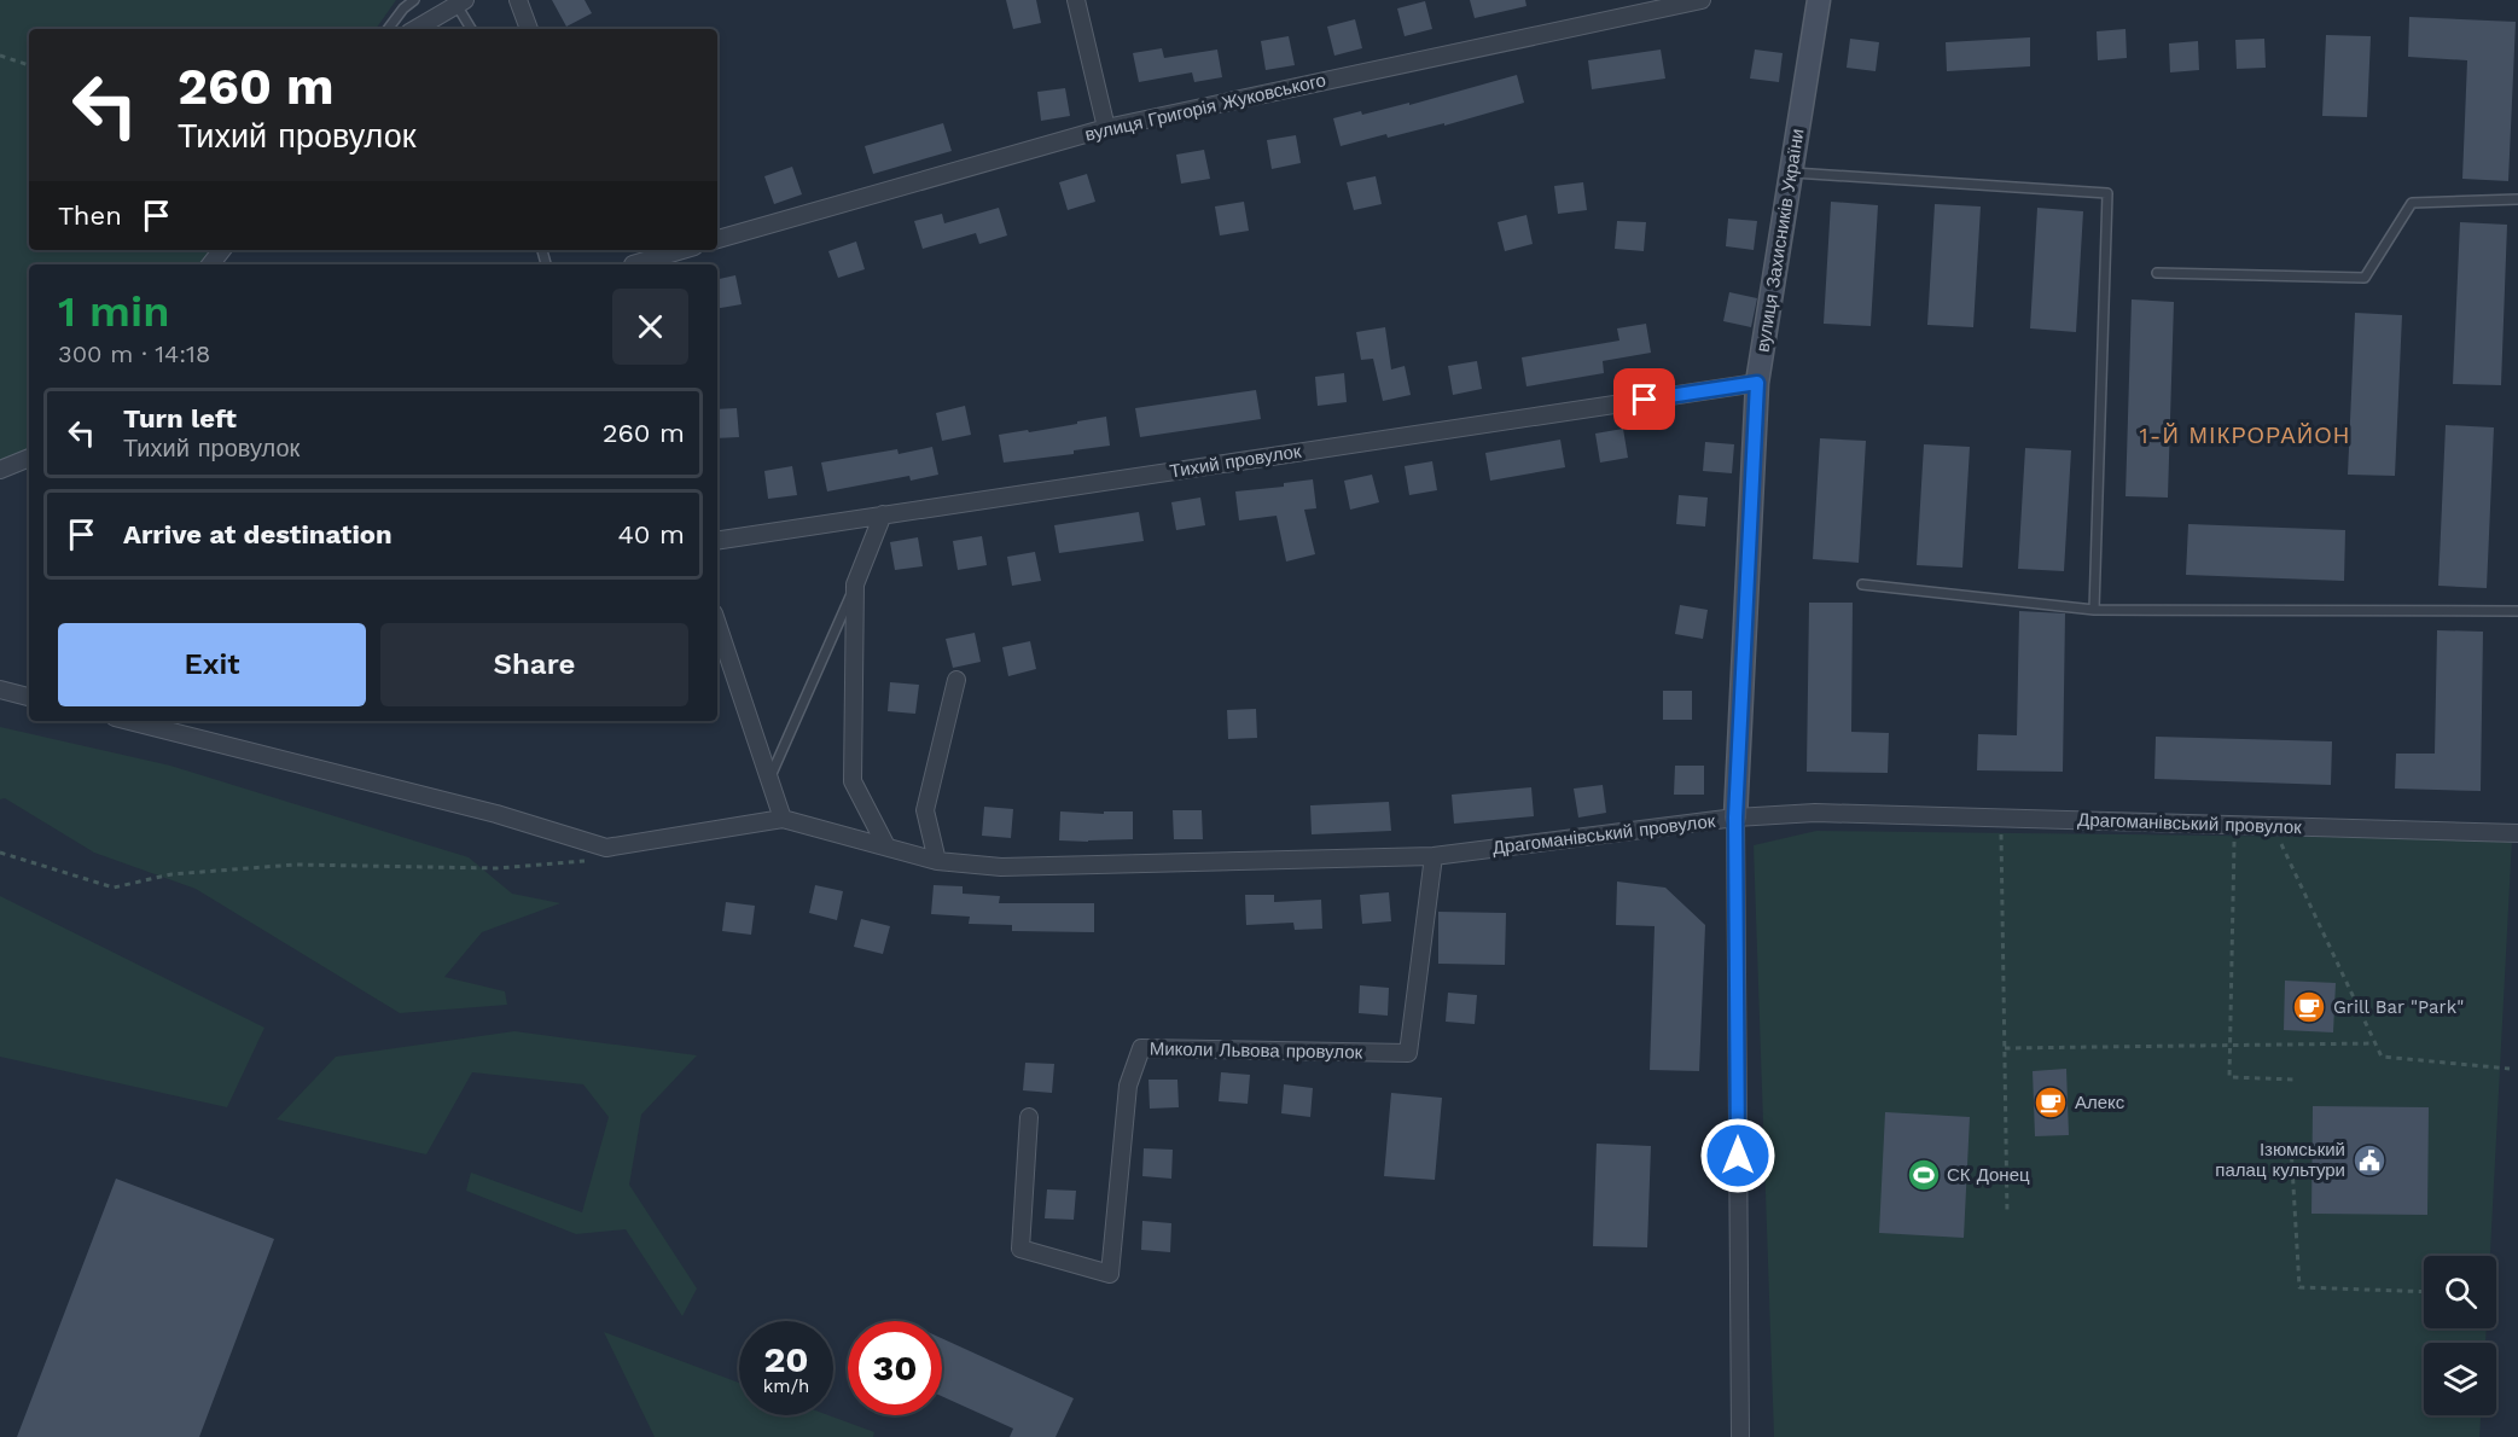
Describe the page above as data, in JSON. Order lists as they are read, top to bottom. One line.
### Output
{"streets":{"street":["вулиця Григорія Жуковського","вулиця Захисників України","Тихий провулок","Драгоманівський провулок","Миколи Львова провулок"]},"crossings":[["вулиця Захисників України","Тихий провулок"],["вулиця Захисників України","Драгоманівський провулок"],["Драгоманівський провулок","Миколи Львова провулок"]],"districts":["1-Й МІКРОРАЙОН"],"places":{"cafe":["Grill Bar \"Park\"","Алекс"],"public building":["Ізюмський палац культури"],"sports":["СК Донец"]},"page":{"turn":["260 m","Тихий провулок"],"then":"Then","heading":["1 min","300 m · 14:18"],"list":[{"name":"Turn left","note":"Тихий провулок","value":"260 m"},{"name":"Arrive at destination","value":"40 m"}],"buttons":["Exit","Share"],"speed":"20 km/h","limit":"30"}}
